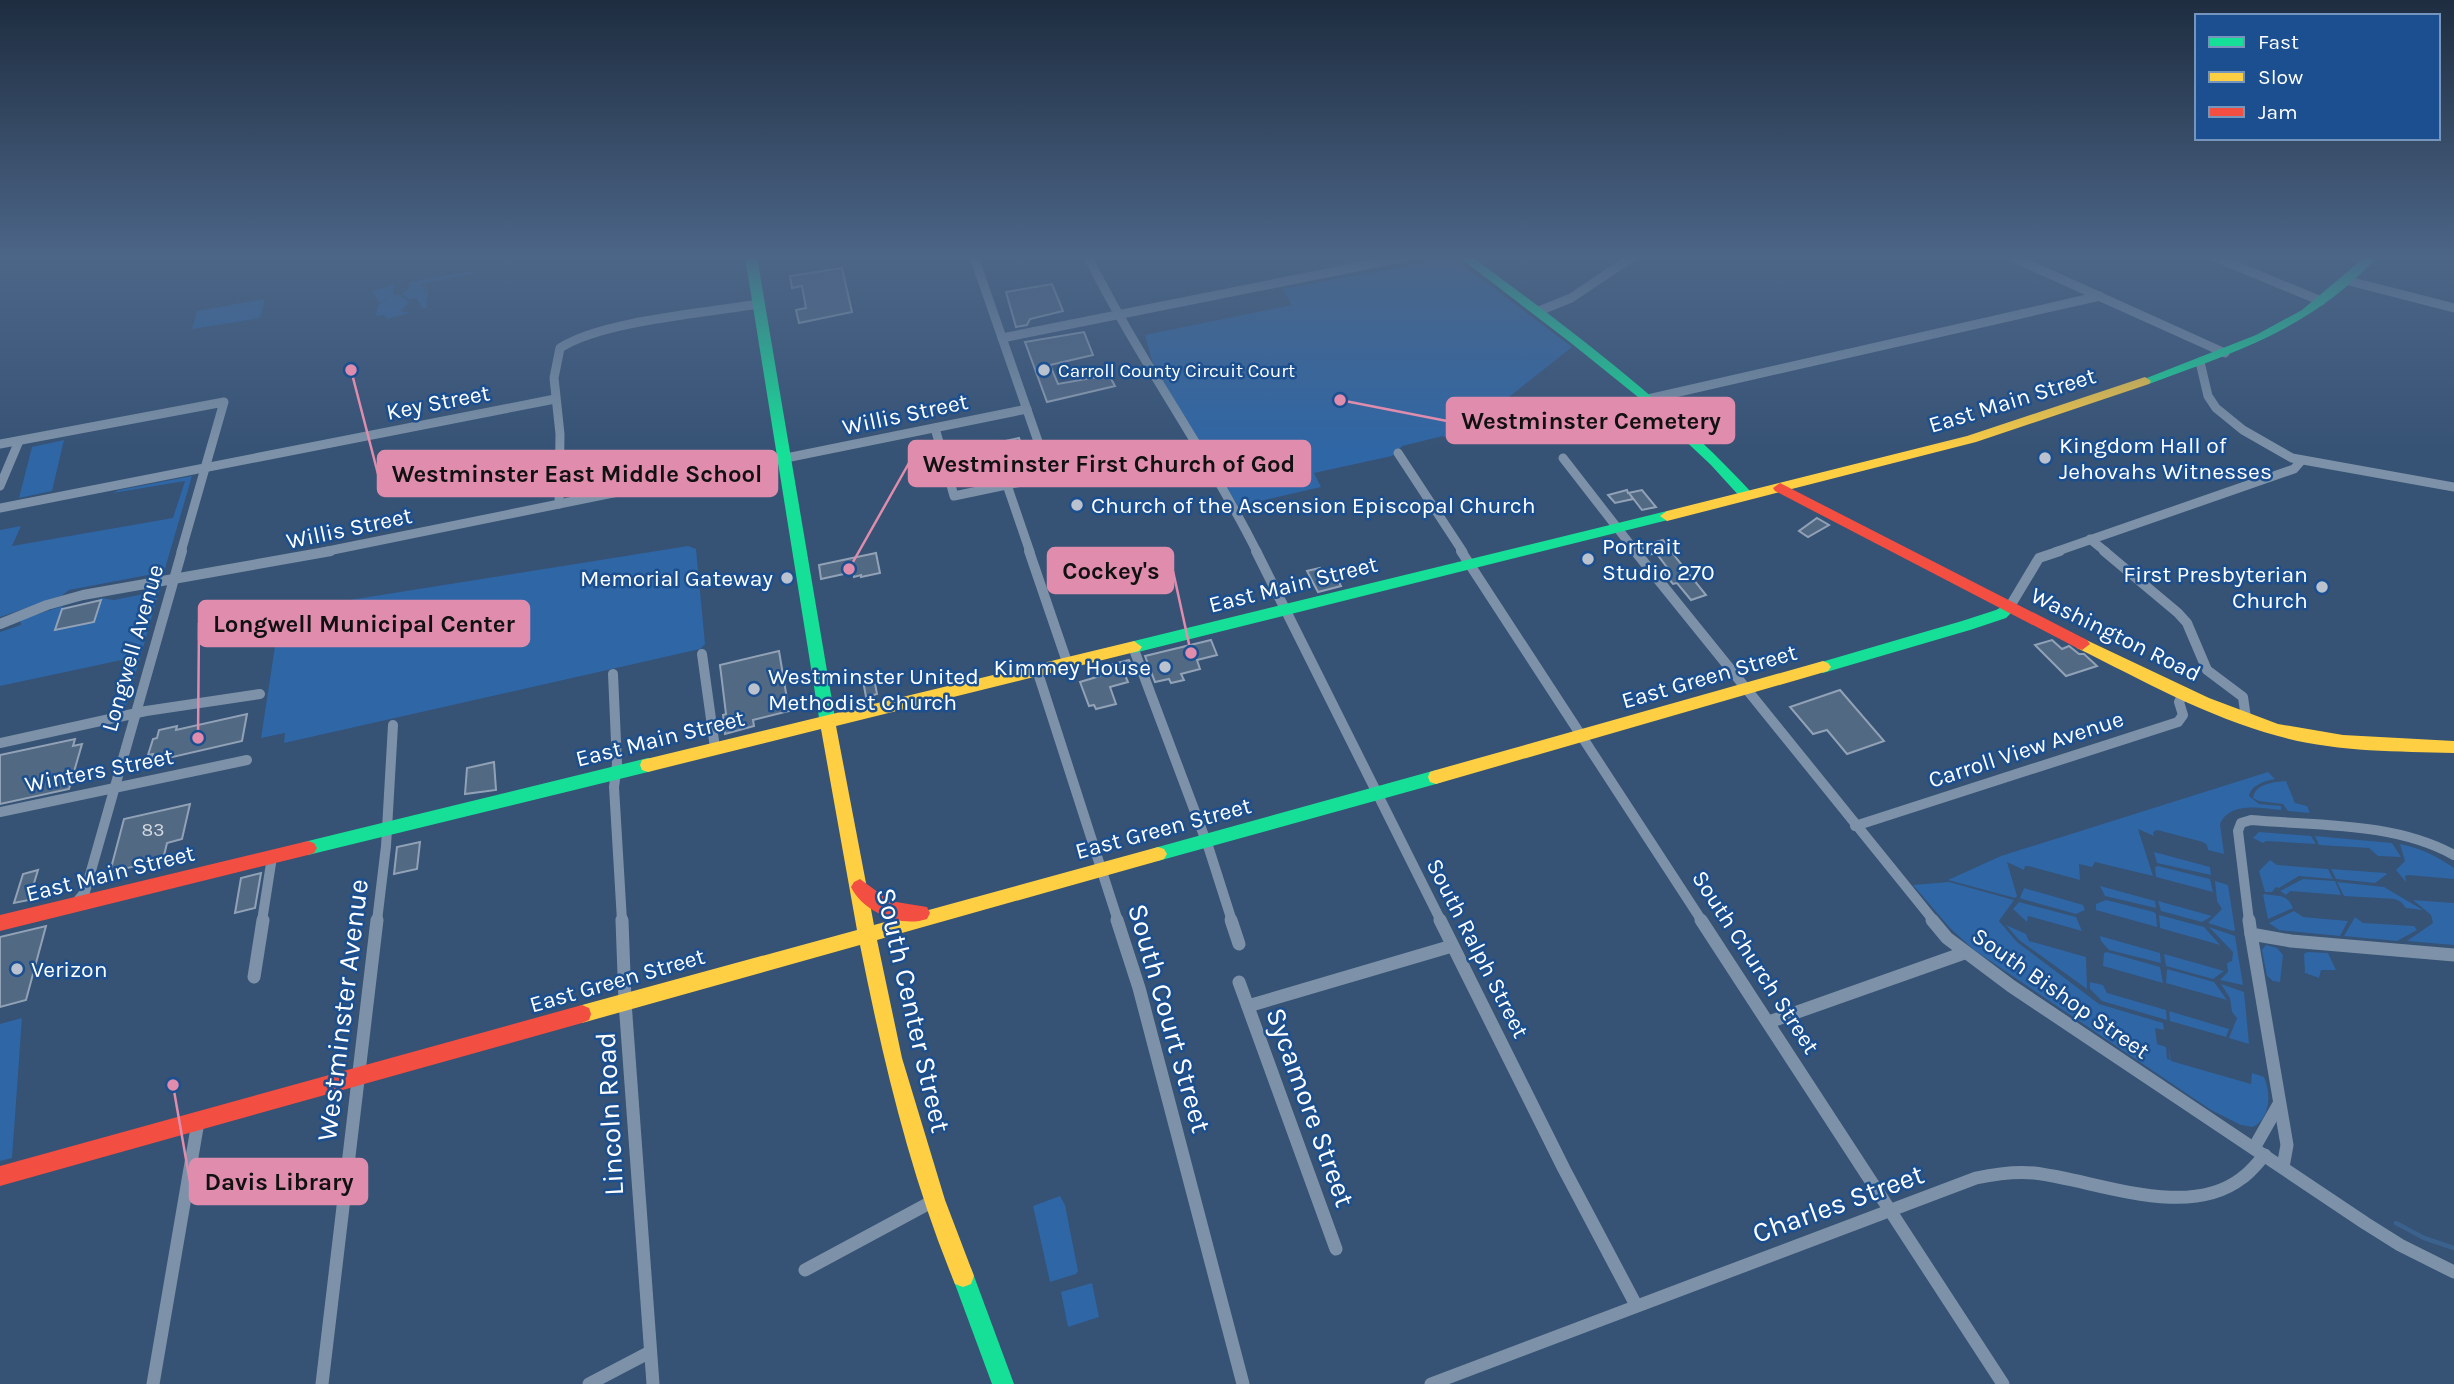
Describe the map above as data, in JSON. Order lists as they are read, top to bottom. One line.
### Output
{"streets":{"street":["East Main Street","Key Street","Willis Street","Washington Road","Longwell Avenue","East Green Street","Carroll View Avenue","Winters Street","South Ralph Street","South Church Street","South Bishop Street","Westminster Avenue","South Center Street","South Court Street","Sycamore Street","Lincoln Road","Charles Street"]},"crossings":[["East Main Street","Washington Road"],["East Main Street","Longwell Avenue"],["East Main Street","South Ralph Street"],["East Main Street","South Church Street"],["East Main Street","South Bishop Street"],["East Main Street","Westminster Avenue"],["East Main Street","South Center Street"],["East Main Street","South Court Street"],["East Main Street","Lincoln Road"],["Key Street","Longwell Avenue"],["Willis Street","Longwell Avenue"],["Willis Street","South Center Street"],["Washington Road","East Green Street"],["Washington Road","Carroll View Avenue"],["Longwell Avenue","Winters Street"],["East Green Street","South Ralph Street"],["East Green Street","South Church Street"],["East Green Street","South Bishop Street"],["East Green Street","Westminster Avenue"],["East Green Street","South Center Street"],["East Green Street","South Court Street"],["East Green Street","Lincoln Road"],["Carroll View Avenue","South Bishop Street"],["South Ralph Street","Charles Street"],["South Church Street","Charles Street"],["South Bishop Street","Charles Street"]],"places":["Westminster East Middle School","Carroll County Circuit Court","Westminster Cemetery","Kingdom Hall of Jehovahs Witnesses","Church of the Ascension Episcopal Church","Portrait Studio 270","Westminster First Church of God","Memorial Gateway","First Presbyterian Church","Cockey's","Kimmey House","Westminster United Methodist Church","Longwell Municipal Center","Verizon","Davis Library"],"house_numbers":["83"],"legend":["Fast","Slow","Jam"]}
